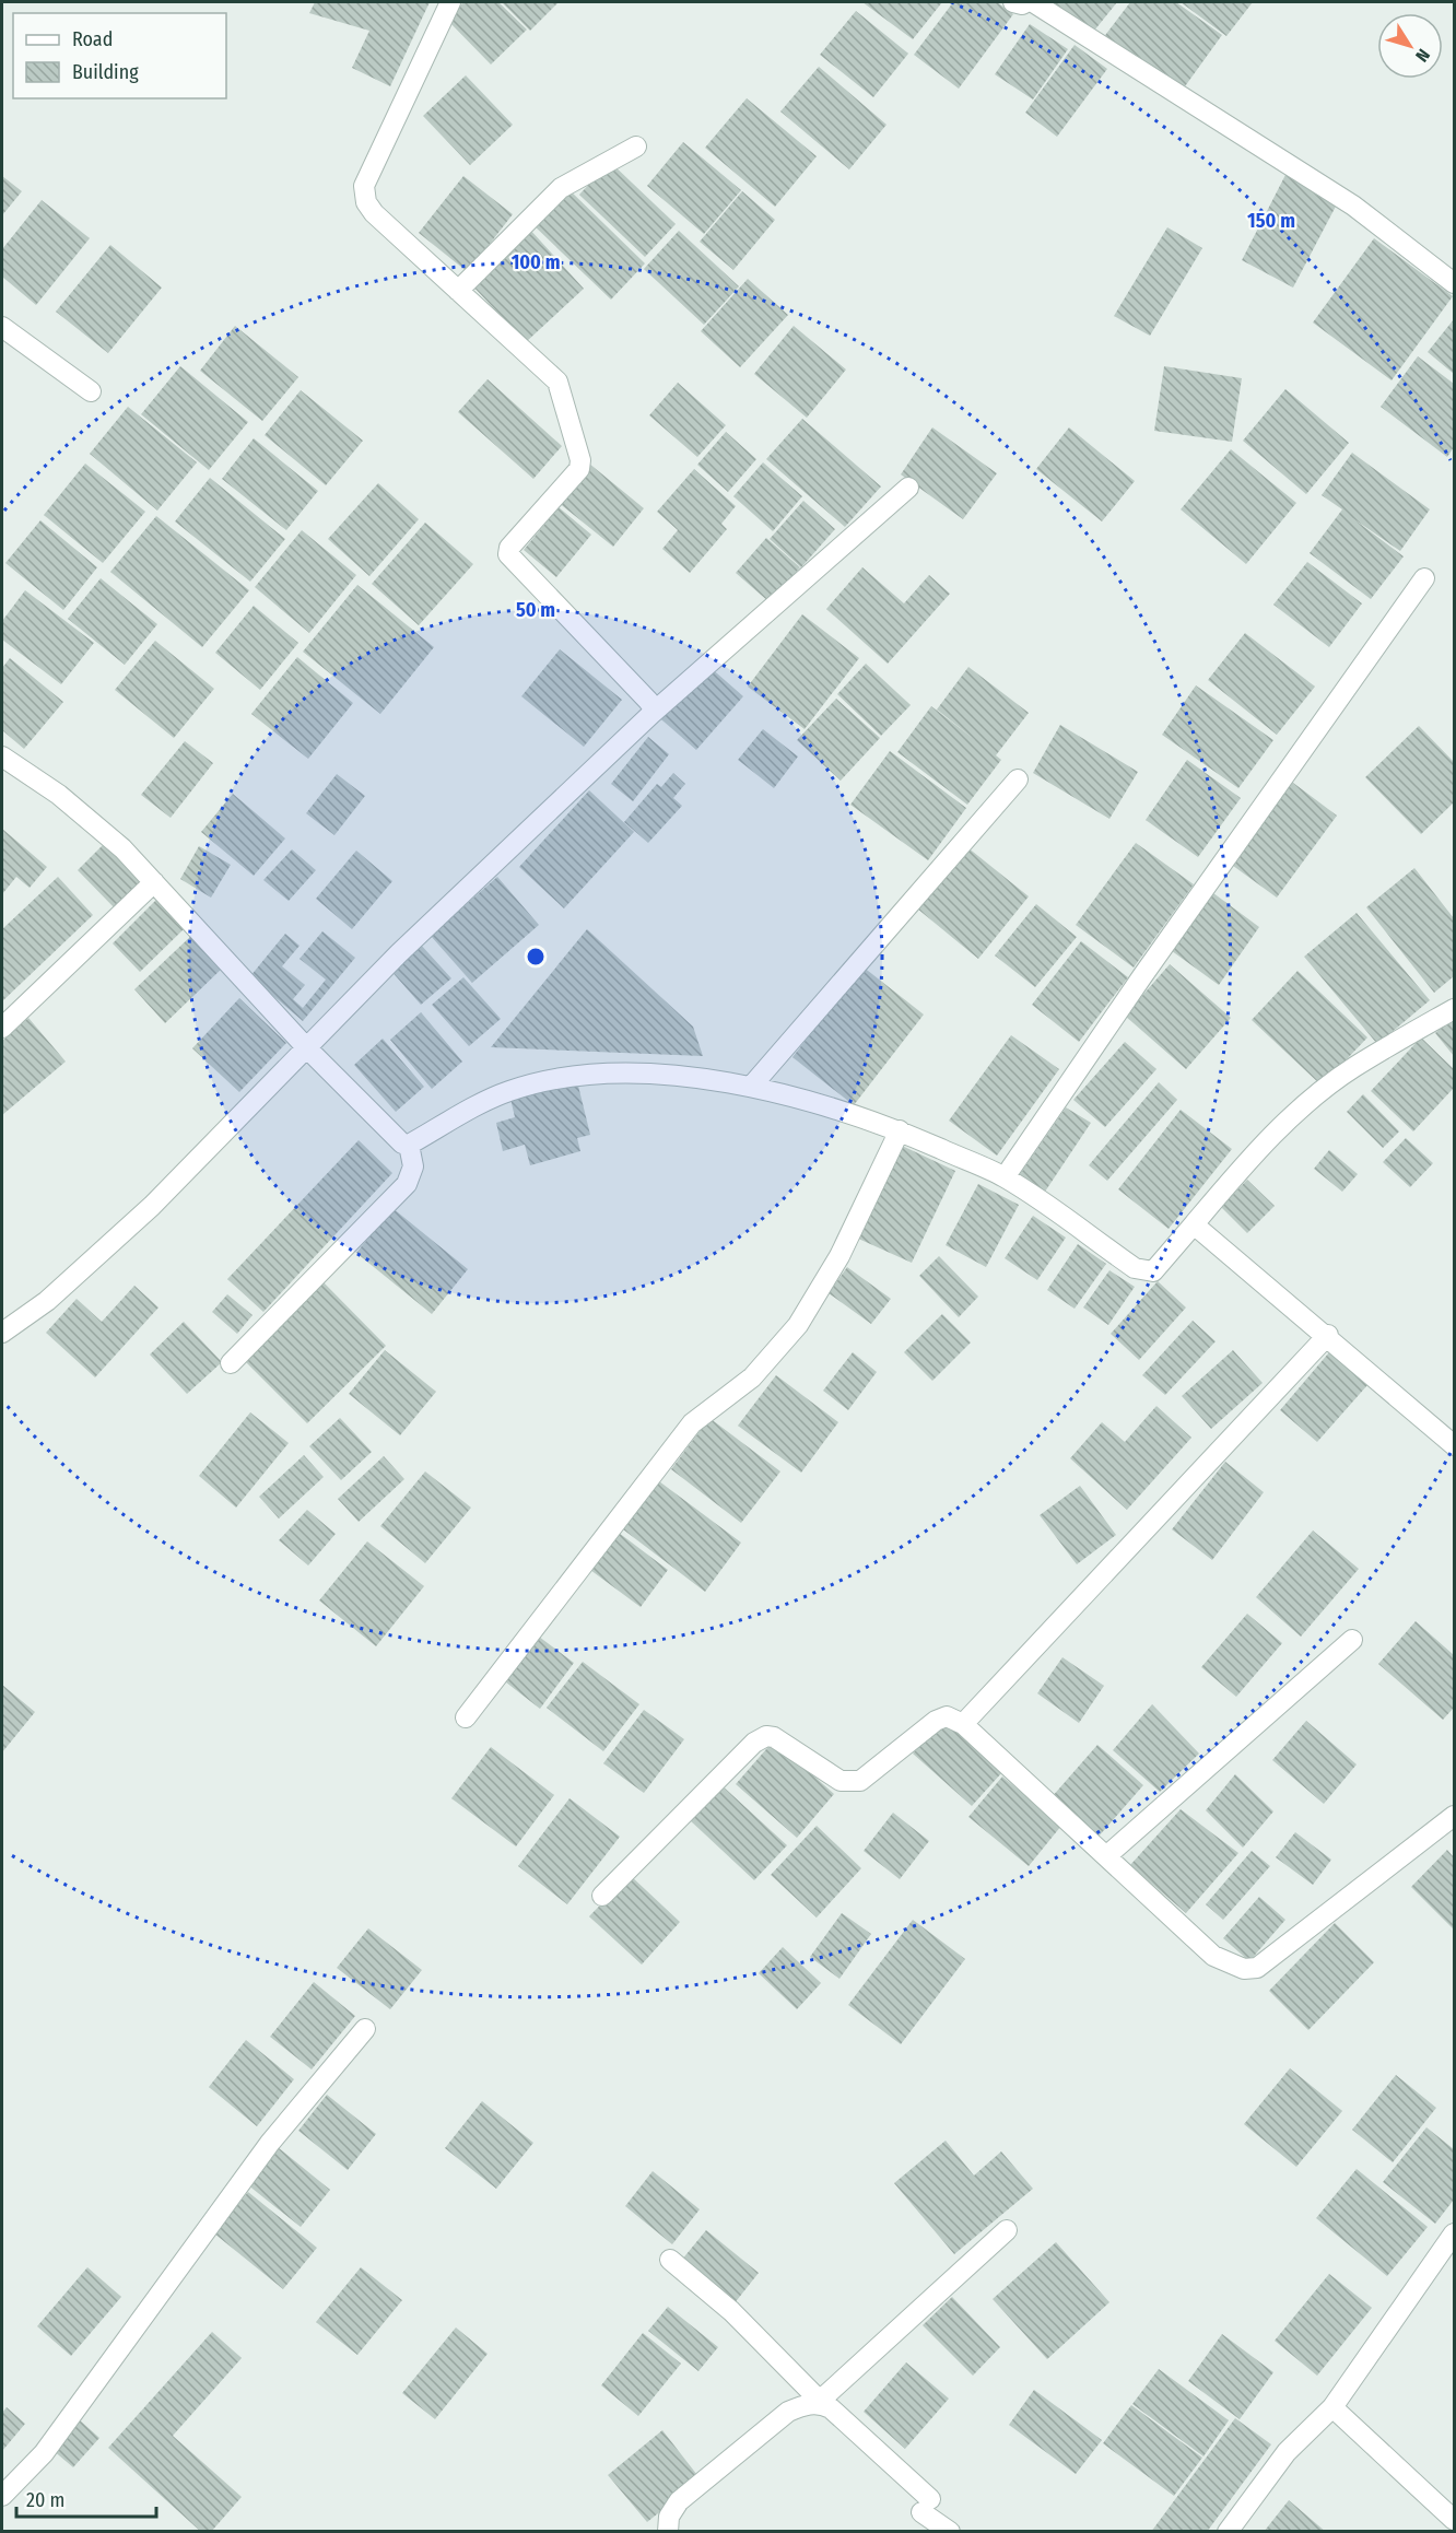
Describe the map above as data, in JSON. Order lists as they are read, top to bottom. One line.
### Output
{"legend":["Road","Building"],"scale_bar":"20 m","north":"bottom right","rings":["150 m","100 m","50 m"]}
